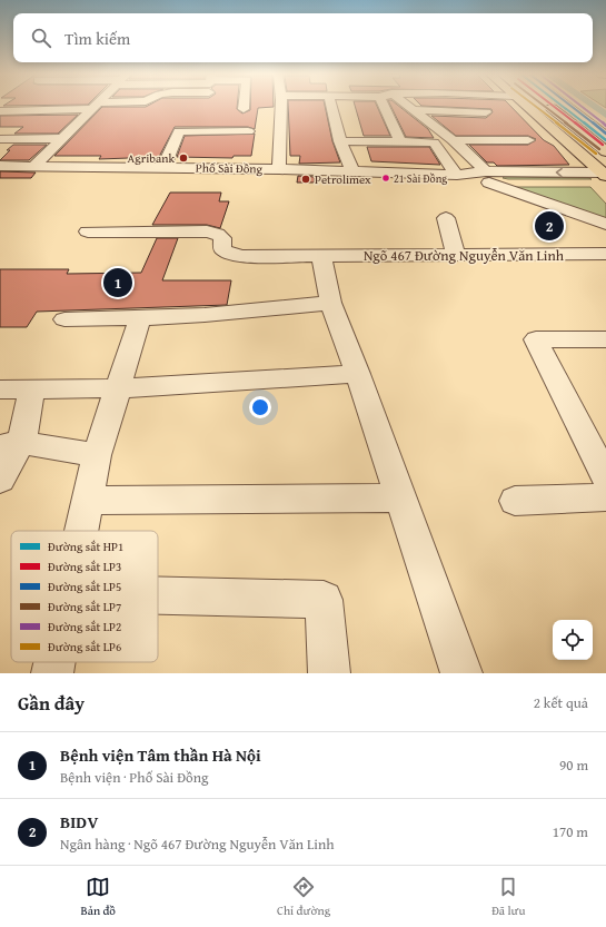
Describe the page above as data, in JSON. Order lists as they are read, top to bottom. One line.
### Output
{"streets":{"street":["Phố Sài Đồng","Ngõ 467 Đường Nguyễn Văn Linh"]},"places":["Agribank","21 Sài Đồng","Petrolimex"],"lines":["rail line HP1","rail line LP3","rail line LP5","rail line LP7","rail line LP2","rail line LP6"],"legend":["Đường sắt HP1","Đường sắt LP3","Đường sắt LP5","Đường sắt LP7","Đường sắt LP2","Đường sắt LP6"],"page":{"search":"Tìm kiếm","pins":["2","1"],"heading":["Gần đây","2 kết quả"],"list":[{"mark":"1","name":"Bệnh viện Tâm thần Hà Nội","note":"Bệnh viện · Phố Sài Đồng","value":"90 m"},{"mark":"2","name":"BIDV","note":"Ngân hàng · Ngõ 467 Đường Nguyễn Văn Linh","value":"170 m"}],"nav":["Bản đồ","Chỉ đường","Đã lưu"]}}
